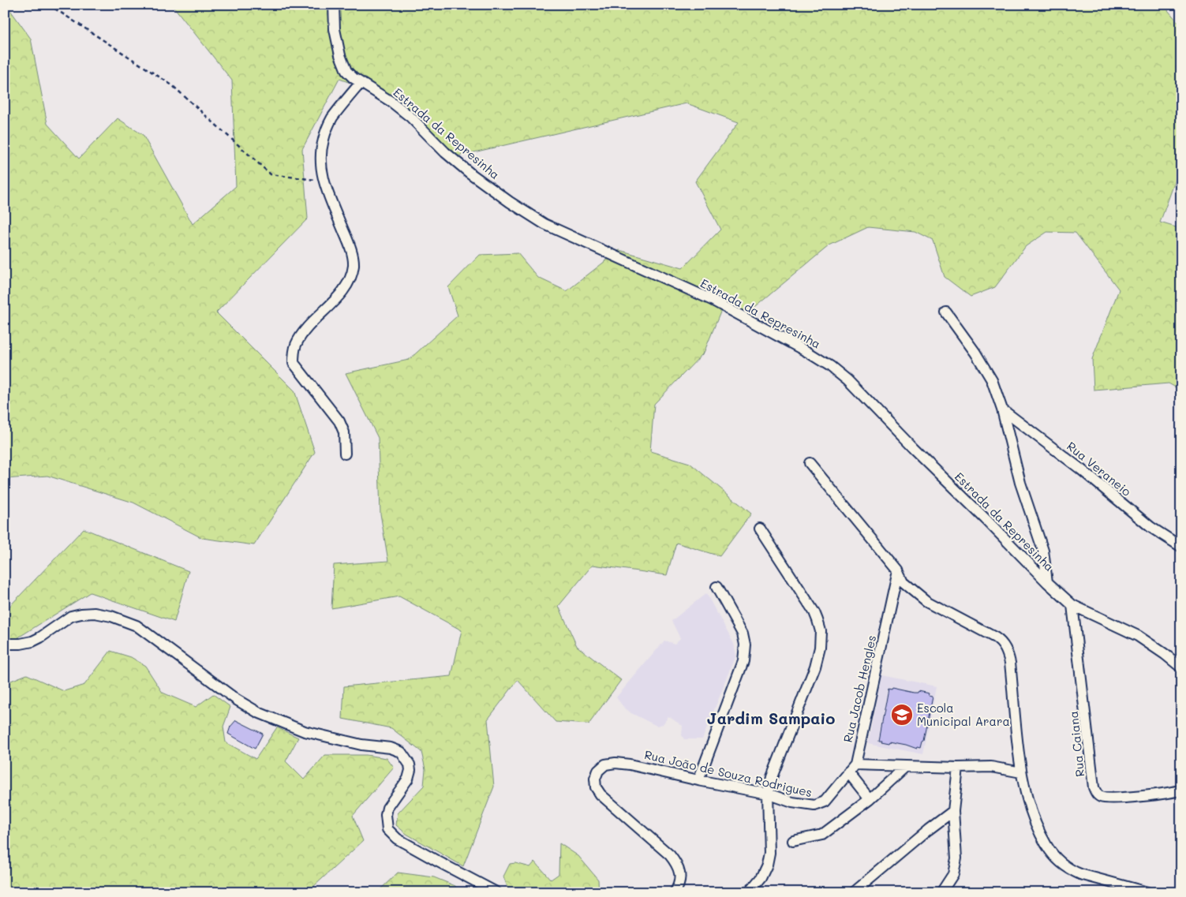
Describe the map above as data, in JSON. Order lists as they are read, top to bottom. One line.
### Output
{"streets":{"street":["Estrada da Represinha","Rua Veraneio","Rua Jacob Hengles","Rua Caiana","Rua João de Souza Rodrigues"]},"crossings":[["Estrada da Represinha","Rua Caiana"],["Rua Jacob Hengles","Rua João de Souza Rodrigues"]],"districts":["Jardim Sampaio"],"places":{"school or university":["Escola Municipal Arara"]}}
